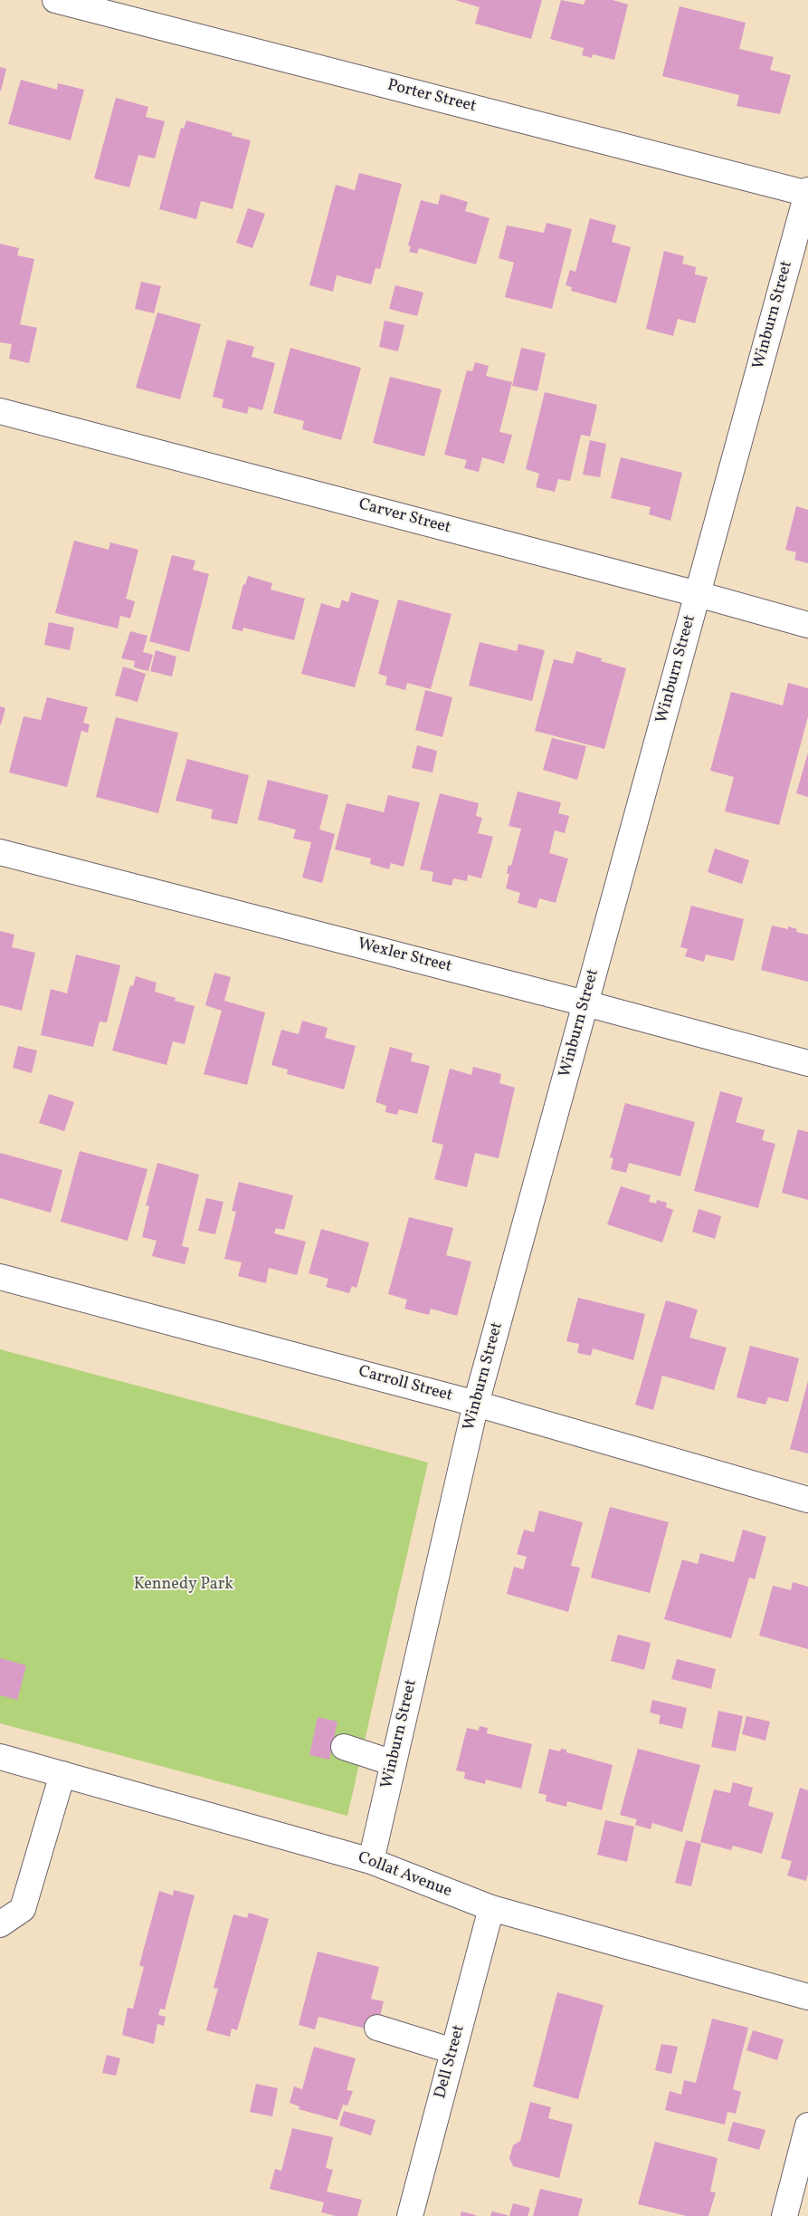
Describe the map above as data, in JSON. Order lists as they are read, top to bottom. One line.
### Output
{"streets":{"street":["Porter Street","Winburn Street","Carver Street","Wexler Street","Carroll Street","Collat Avenue","Dell Street"]},"crossings":[["Porter Street","Winburn Street"],["Winburn Street","Carver Street"],["Winburn Street","Wexler Street"],["Winburn Street","Carroll Street"],["Winburn Street","Collat Avenue"],["Collat Avenue","Dell Street"]],"parks":["Kennedy Park"]}
